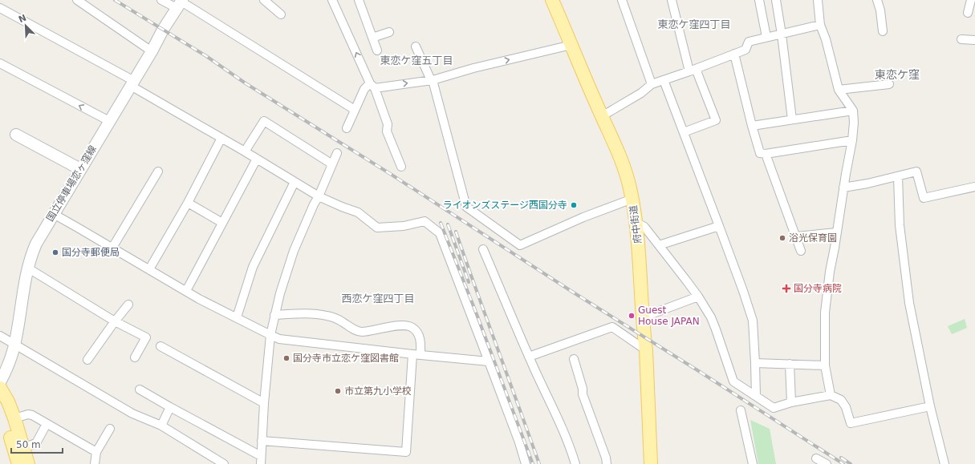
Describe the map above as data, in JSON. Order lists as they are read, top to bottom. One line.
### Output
{"streets":{"main road":["国立停車場恋ヶ窪線","府中街道"]},"districts":["東恋ケ窪四丁目","東恋ケ窪五丁目","東恋ケ窪","西恋ケ窪四丁目"],"places":{"other":["ライオンズステージ西国分寺","浴光保育園","国分寺郵便局","Guest House JAPAN","国分寺市立恋ケ窪図書館","市立第九小学校"],"health":["国分寺病院"]},"scale_bar":"50 m","north":"top left"}
